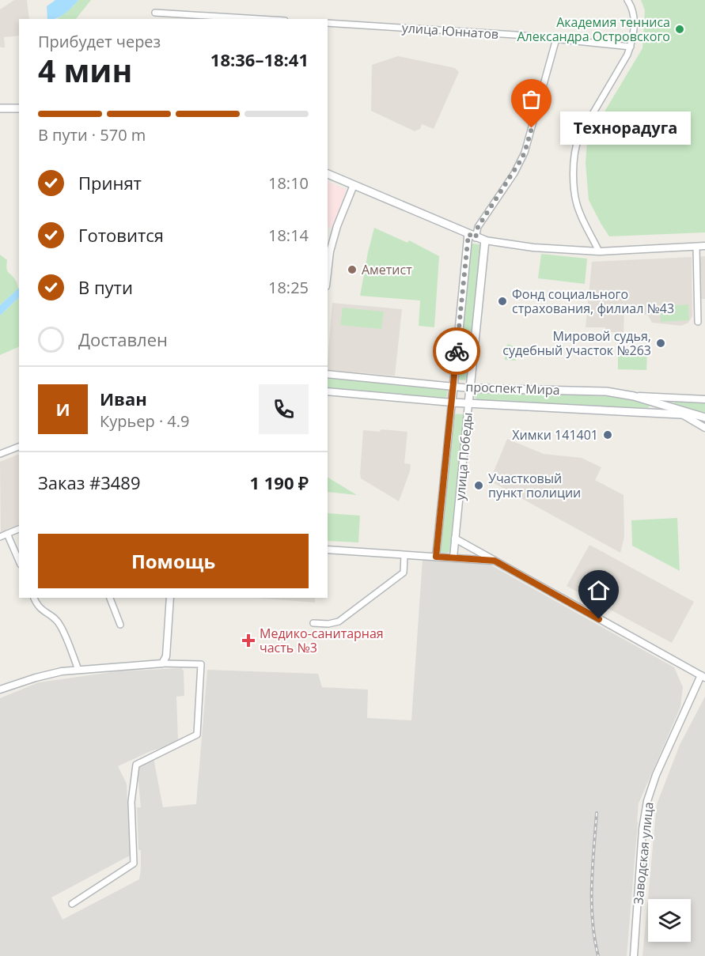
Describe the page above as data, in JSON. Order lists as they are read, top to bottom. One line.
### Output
{"streets":{"main road":["проспект Мира","улица Победы"],"street":["улица Юннатов","Заводская улица"]},"crossings":[["проспект Мира","улица Победы"]],"places":{"other":["Академия тенниса Александра Островского","Технорадуга","Аметист","Фонд социального страхования, филиал №43","Мировой судья, судебный участок №263","Химки 141401","Участковый пункт полиции"],"health":["Медико-санитарная часть №3"]},"page":{"heading":["4 мин","Прибудет через","18:36–18:41"],"panel":["Иван","Курьер · 4.9","Заказ #3489","1 190 ₽"],"bar":"В пути · 570 m","bubble":"Технорадуга","list":[["Принят","18:10"],["Готовится","18:14"],["В пути","18:25"],"Доставлен"],"round":"И","buttons":"Помощь"}}
